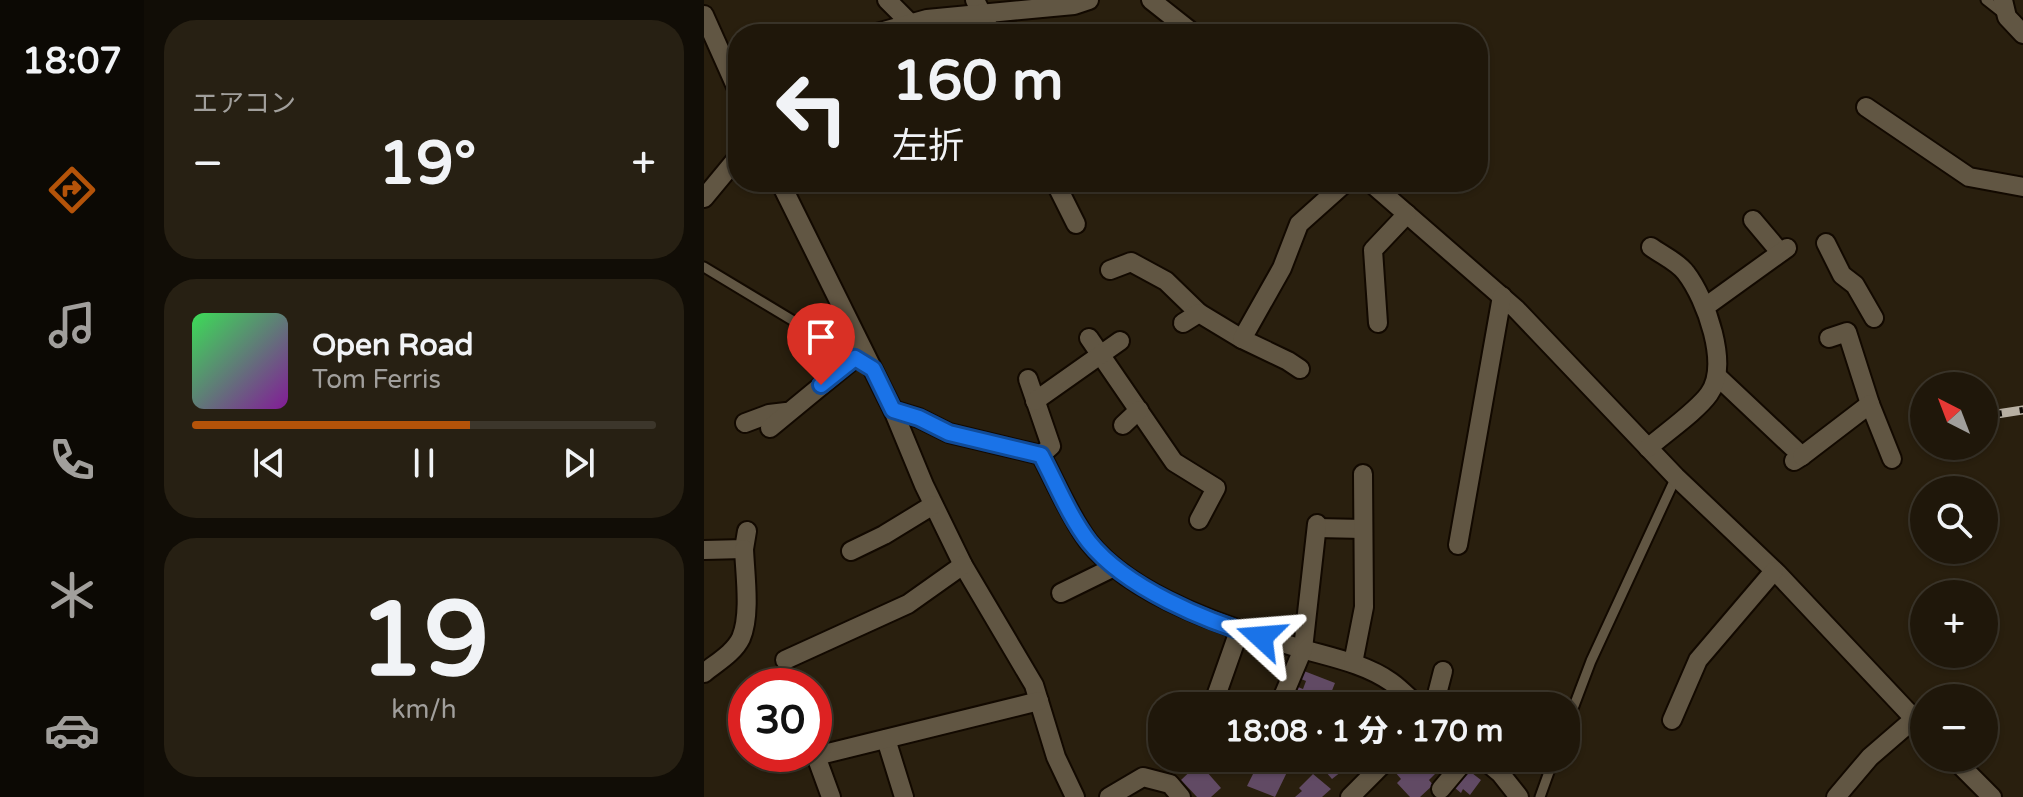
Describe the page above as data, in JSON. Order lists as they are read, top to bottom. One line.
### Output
{"north":"top left","page":{"tabs":"18:07","tile":["エアコン",["19","km/h"]],"turn":["160 m","左折"],"heat":["−","19°","+"],"song":["Open Road","Tom Ferris"],"map_buttons":["+","−"],"limit":"30","trip":"18:08 · 1 分 · 170 m"}}
